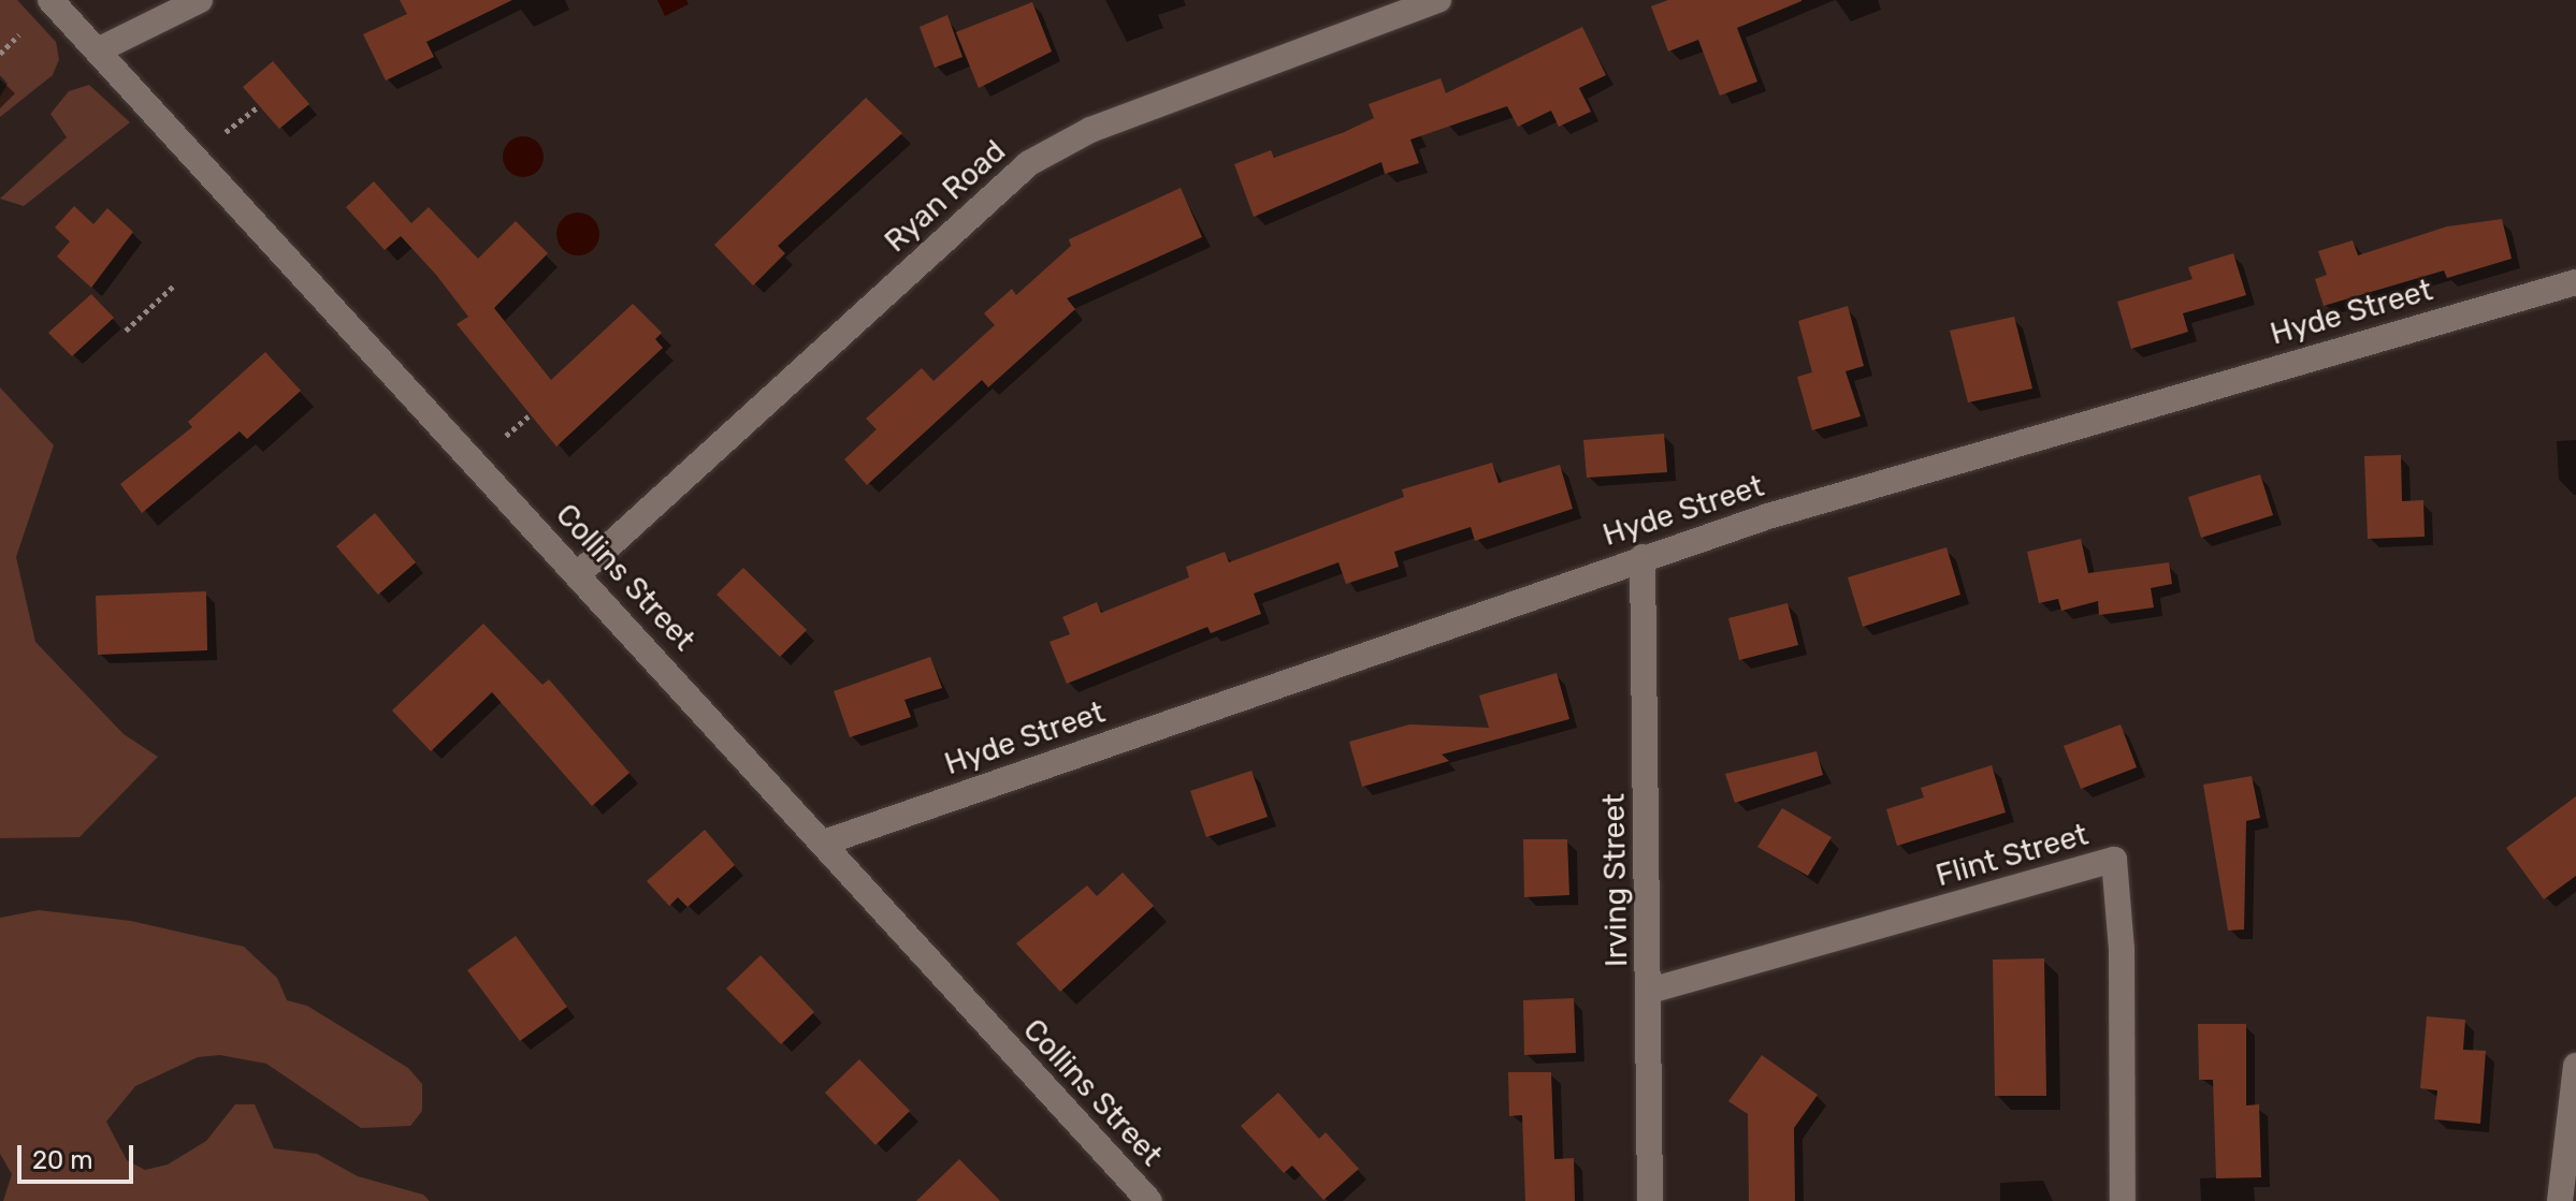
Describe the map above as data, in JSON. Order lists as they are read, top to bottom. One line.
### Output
{"streets":{"street":["Ryan Road","Hyde Street","Collins Street","Flint Street","Irving Street"]},"crossings":[["Ryan Road","Collins Street"],["Hyde Street","Collins Street"],["Hyde Street","Irving Street"],["Flint Street","Irving Street"]],"scale_bar":"20 m"}
